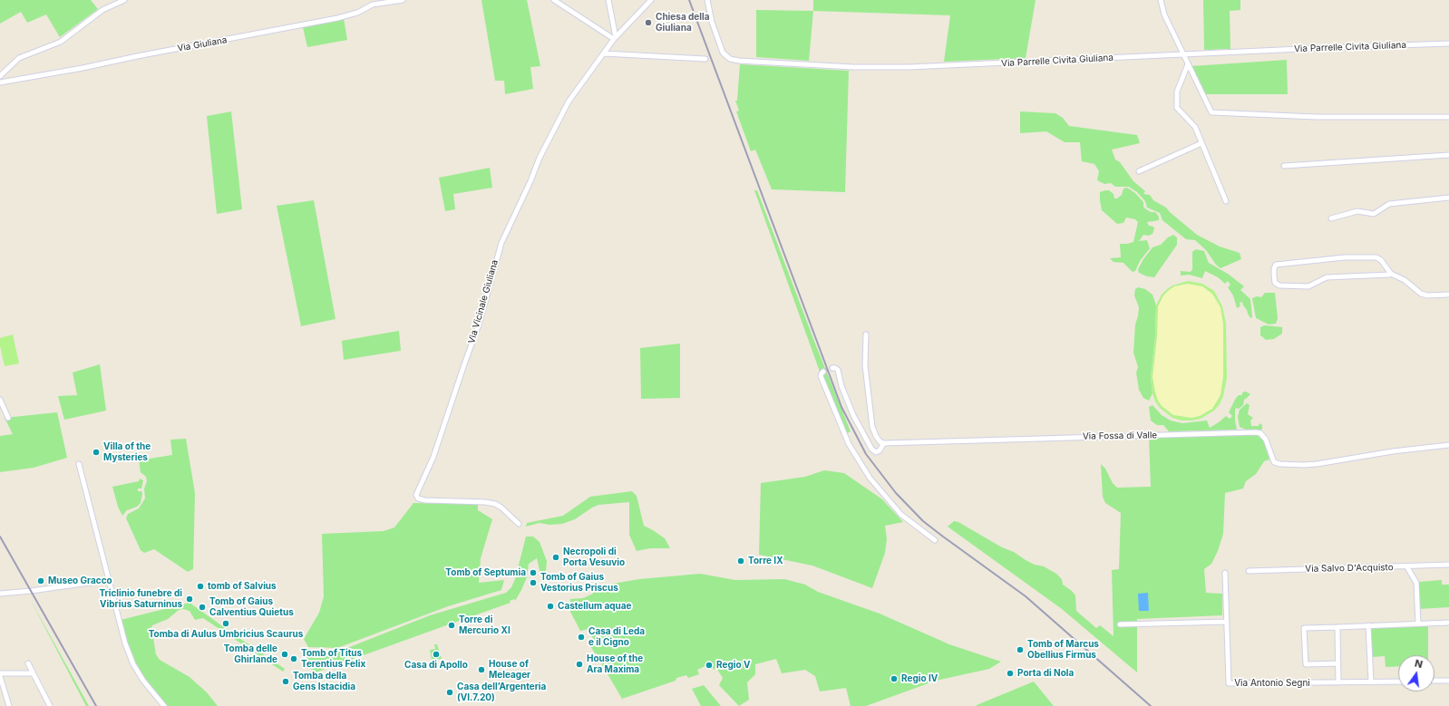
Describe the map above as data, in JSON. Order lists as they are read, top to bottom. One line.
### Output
{"streets":{"street":["Via Giuliana","Via Parrelle Civita Giuliana","Via Vicinale Giuliana","Via Fossa di Valle","Via Salvo D'Acquisto","Via Antonio Segni"]},"places":["Chiesa della Giuliana","Villa of the Mysteries","Necropoli di Porta Vesuvio","Torre IX","Tomb of Septumia","Museo Gracco","Tomb of Gaius Vestorius Priscus","tomb of Salvius","Triclinio funebre di Vibrius Saturninus","Castellum aquae","Tomb of Gaius Calventius Quietus","Tomba di Aulus Umbricius Scaurus","Torre di Mercurio XI","Casa di Leda e il Cigno","Tomb of Marcus Obellius Firmus","Tomba delle Ghirlande","Casa di Apollo","Tomb of Titus Terentius Felix","House of the Ara Maxima","Regio V","House of Meleager","Porta di Nola","Regio IV","Tomba della Gens Istacidia","Casa dell’Argenteria (VI.7.20)"],"north":"top"}
